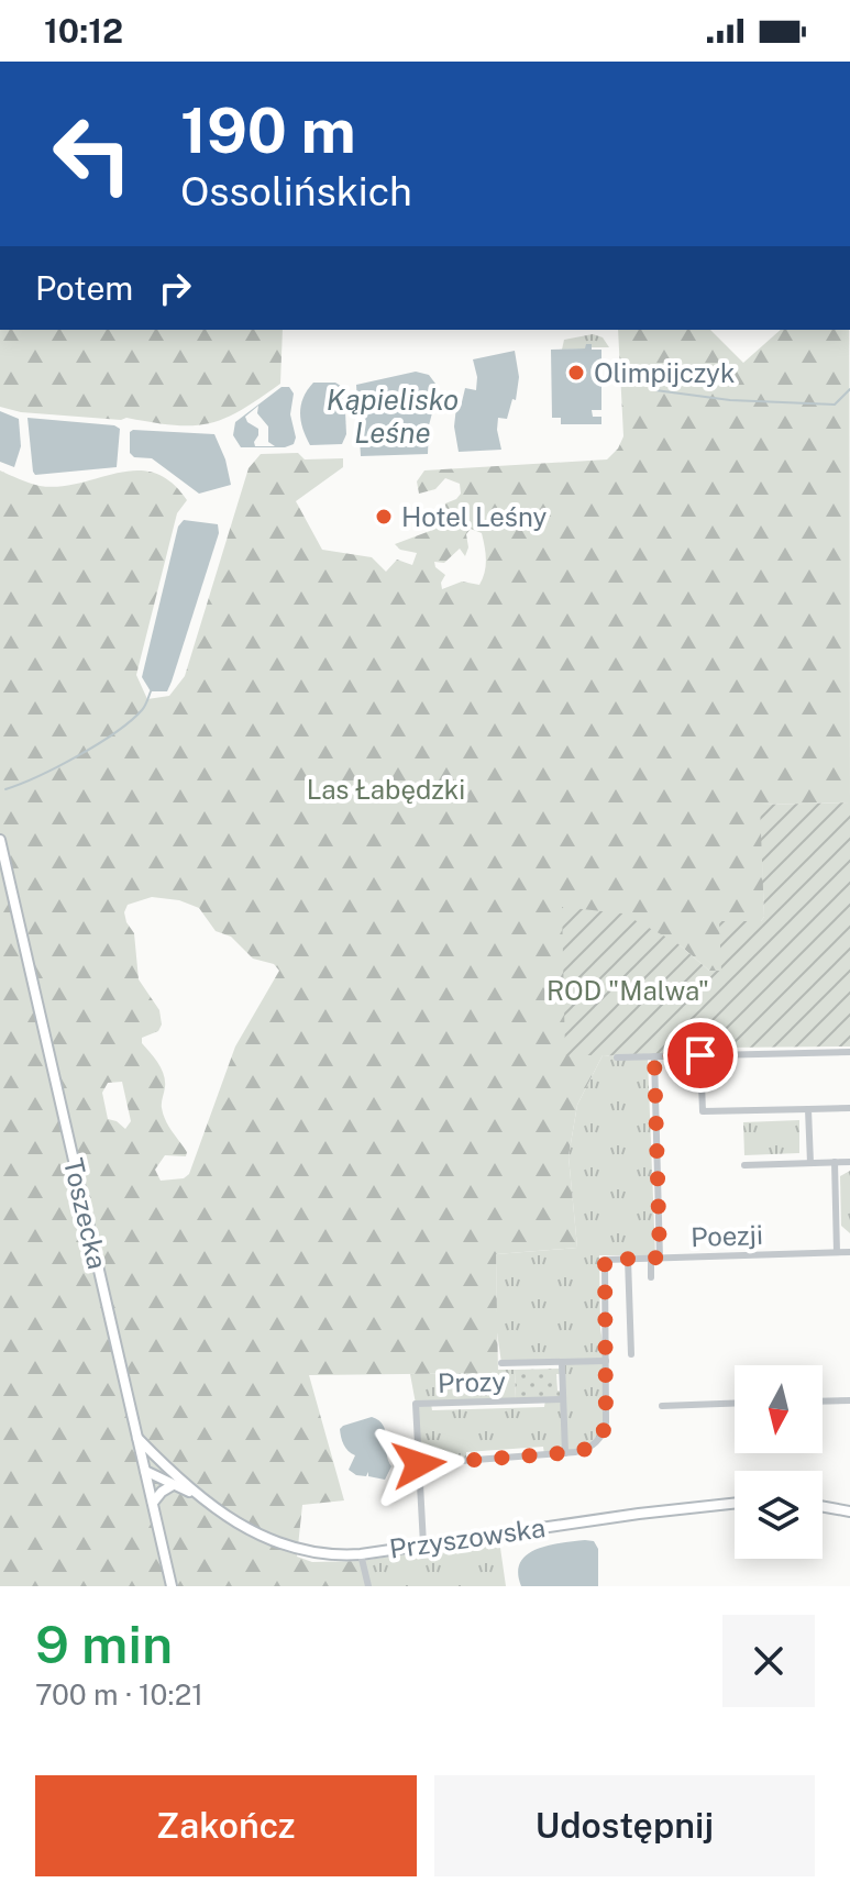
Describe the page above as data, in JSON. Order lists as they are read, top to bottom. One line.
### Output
{"streets":{"street":["Toszecka","Poezji","Prozy","Przyszowska"]},"crossings":[["Toszecka","Przyszowska"],["Prozy","Przyszowska"]],"water":["Kąpielisko Leśne"],"parks":["Las Łabędzki","ROD \"Malwa\""],"places":["Olimpijczyk","Hotel Leśny"],"north":"bottom","page":{"status":"10:12","turn":["190 m","Ossolińskich"],"then":"Potem","heading":["9 min","700 m · 10:21"],"buttons":["Zakończ","Udostępnij"]}}
